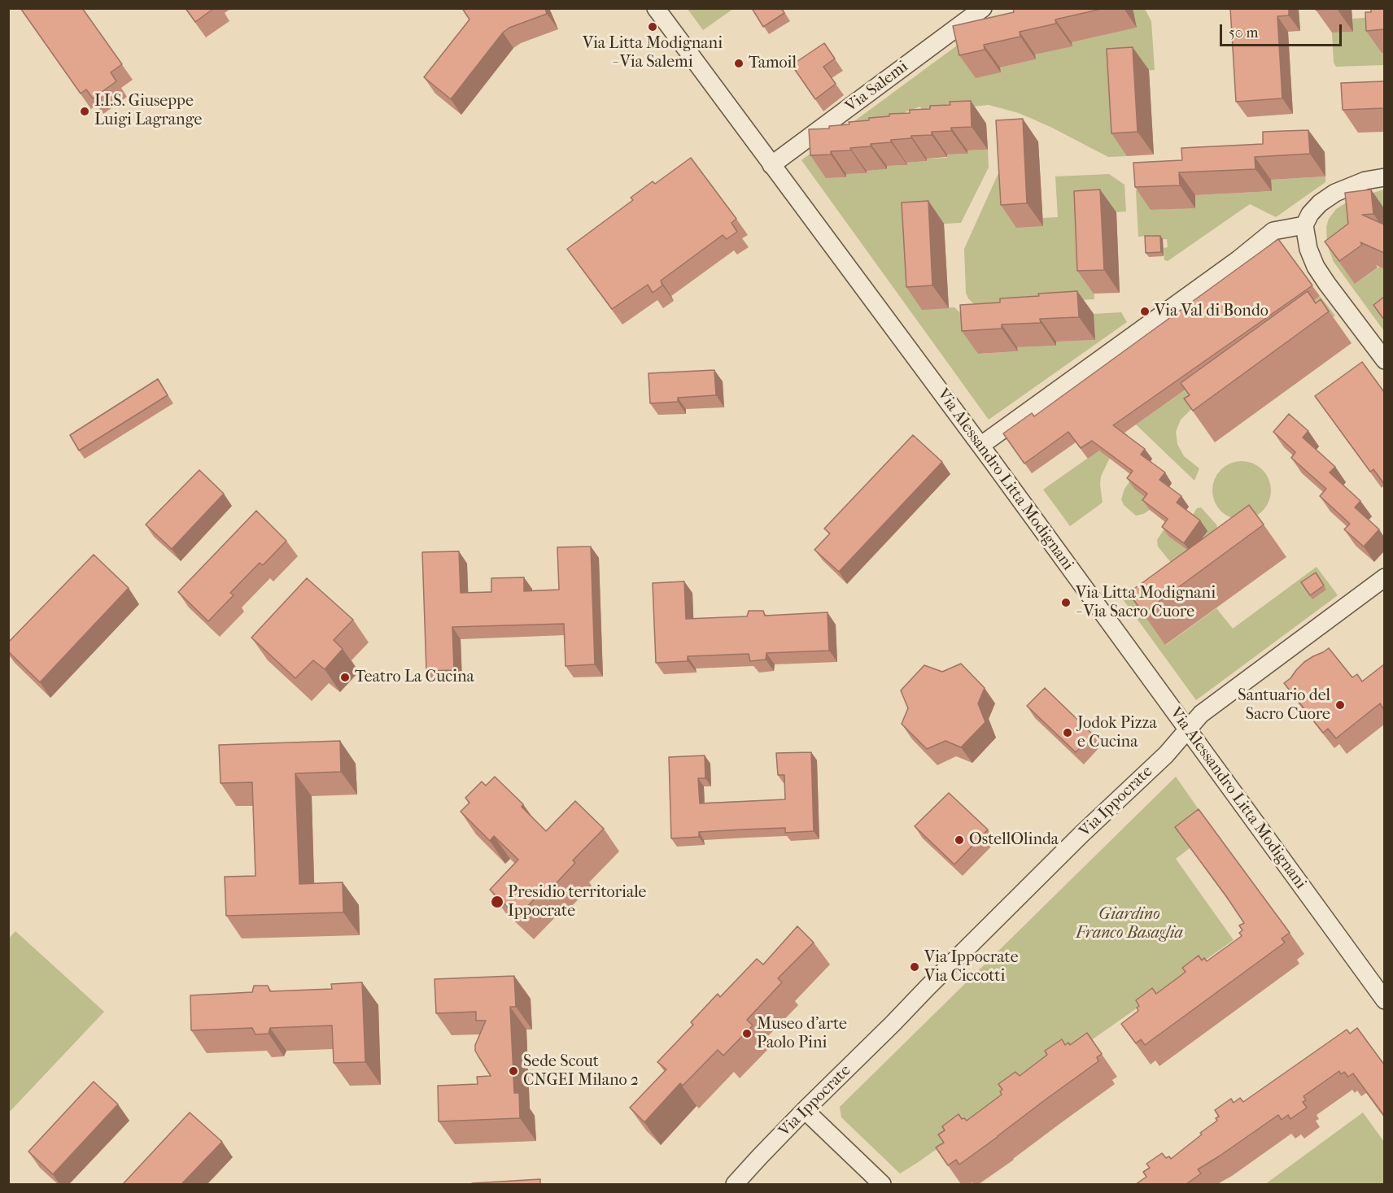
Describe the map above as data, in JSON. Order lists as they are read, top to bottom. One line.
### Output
{"streets":{"street":["Via Salemi","Via Alessandro Litta Modignani","Via Ippocrate"]},"crossings":[["Via Salemi","Via Alessandro Litta Modignani"],["Via Alessandro Litta Modignani","Via Ippocrate"]],"parks":["Giardino Franco Basaglia"],"places":["Via Litta Modignani - Via Salemi","Tamoil","I.I.S. Giuseppe Luigi Lagrange","Via Val di Bondo","Via Litta Modignani - Via Sacro Cuore","Teatro La Cucina","Santuario del Sacro Cuore","Jodok Pizza e Cucina","OstellOlinda","Presidio territoriale Ippocrate","Via Ippocrate Via Ciccotti","Museo d'arte Paolo Pini","Sede Scout CNGEI Milano 2"],"scale_bar":"50 m"}
